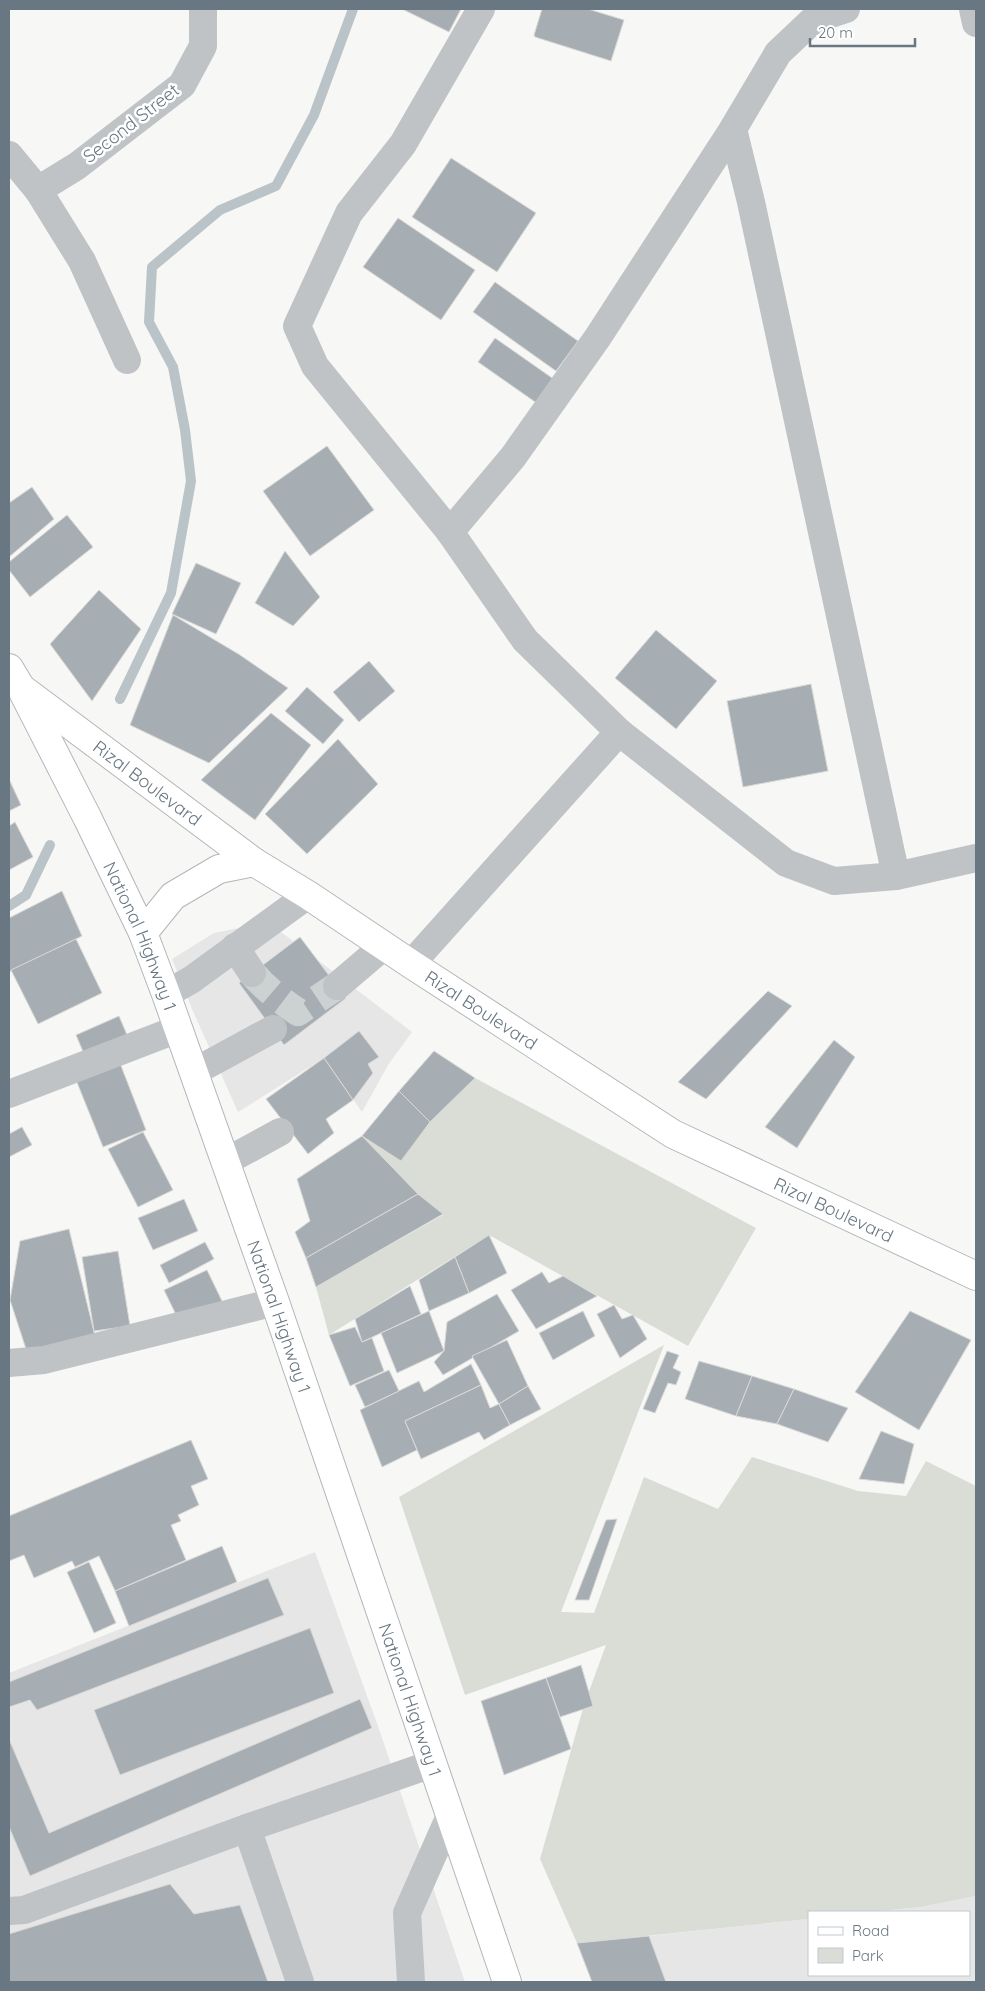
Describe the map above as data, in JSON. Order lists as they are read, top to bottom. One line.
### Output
{"streets":{"main road":["Rizal Boulevard","National Highway 1"],"street":["Second Street"]},"crossings":[["Rizal Boulevard","National Highway 1"]],"legend":["Road","Park"],"scale_bar":"20 m"}
